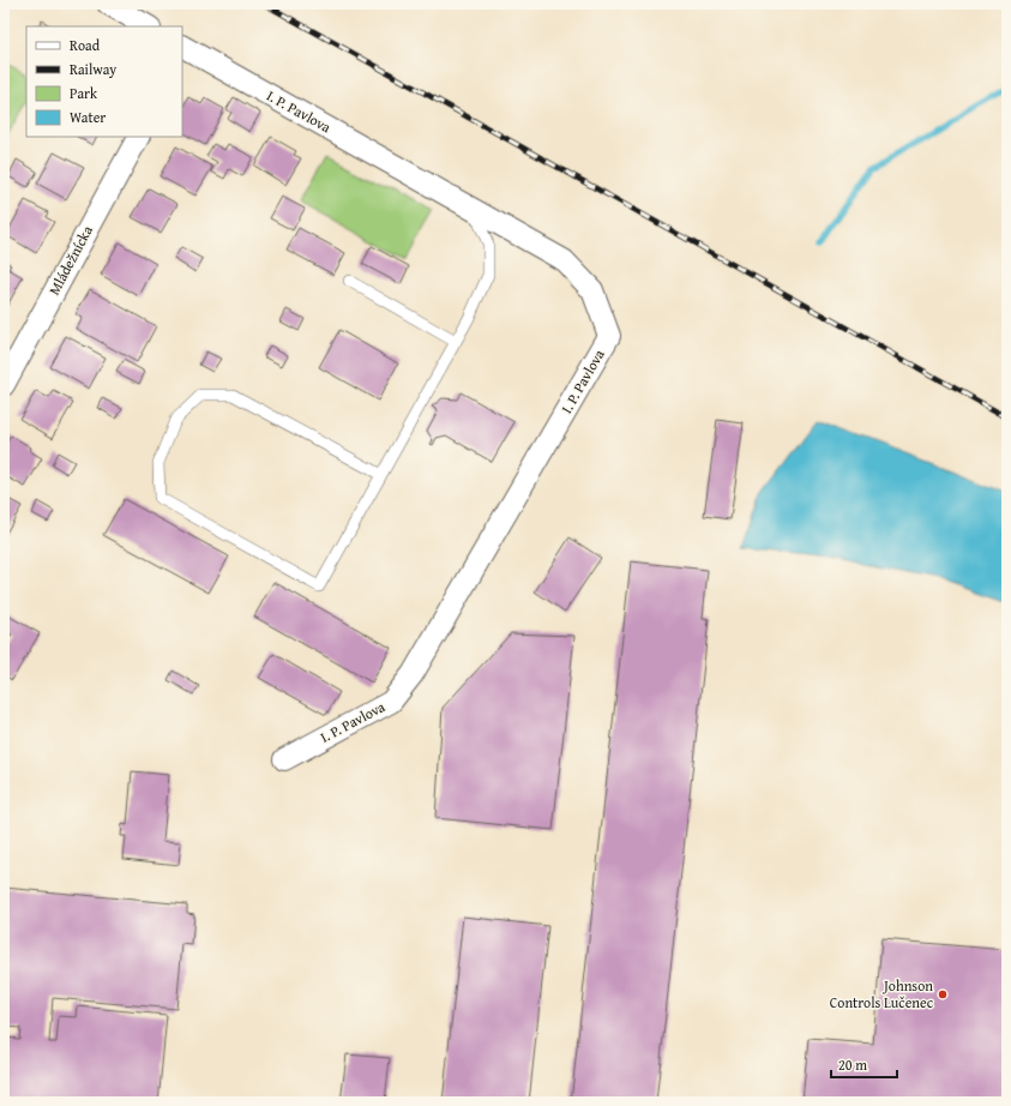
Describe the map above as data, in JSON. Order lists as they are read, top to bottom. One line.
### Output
{"streets":{"street":["I. P. Pavlova","Mládežnícka"]},"places":["Johnson Controls Lučenec"],"legend":["Road","Railway","Park","Water"],"scale_bar":"20 m"}
